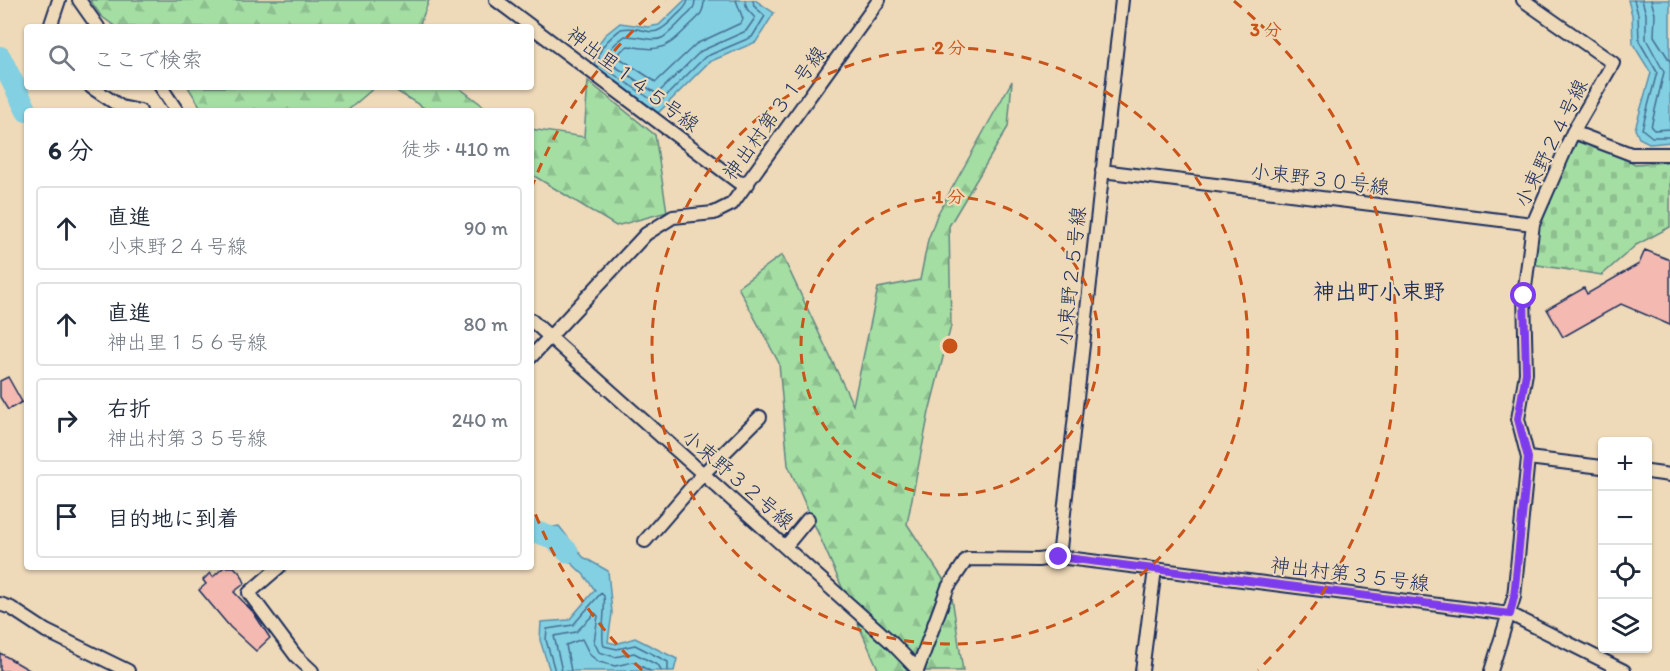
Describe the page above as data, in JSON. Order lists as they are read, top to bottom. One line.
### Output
{"streets":{"street":["神出里１４５号線","神出村第３１号線","小束野２４号線","小束野３０号線","小束野２５号線","小束野３２号線","神出村第３５号線"]},"crossings":[["神出里１４５号線","神出村第３１号線"],["神出村第３１号線","小束野３２号線"],["小束野２４号線","小束野３０号線"],["小束野３０号線","小束野２５号線"],["小束野２５号線","神出村第３５号線"],["小束野３２号線","神出村第３５号線"]],"districts":["神出町小束野"],"page":{"search":"ここで検索","heading":["6 分","徒歩 · 410 m"],"list":[["直進","小束野２４号線","90 m"],["直進","神出里１５６号線","80 m"],["右折","神出村第３５号線","240 m"],"目的地に到着"],"map_buttons":["+","−"]},"rings":["3 分","2 分","1 分"]}
